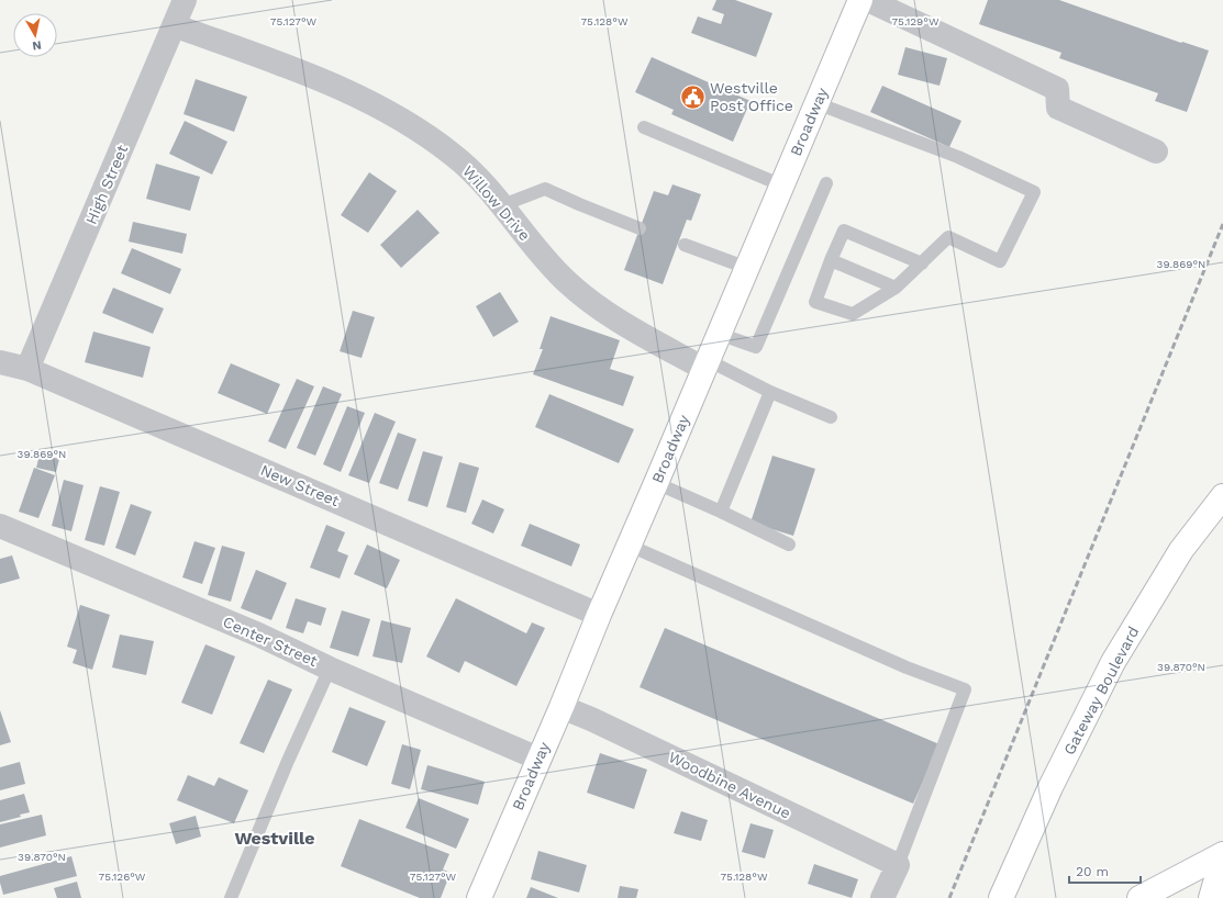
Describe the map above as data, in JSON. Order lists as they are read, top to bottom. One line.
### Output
{"streets":{"main road":["Broadway","Gateway Boulevard"],"street":["High Street","Willow Drive","New Street","Center Street","Woodbine Avenue"]},"crossings":[["Broadway","Willow Drive"],["Broadway","New Street"],["Broadway","Center Street"],["Broadway","Woodbine Avenue"],["High Street","Willow Drive"],["High Street","New Street"]],"districts":["Westville"],"places":{"public building":["Westville Post Office"]},"scale_bar":"20 m","north":"bottom","coordinates":["75.127°W","75.128°W","75.129°W","39.869°N","39.870°N","75.126°W"]}
